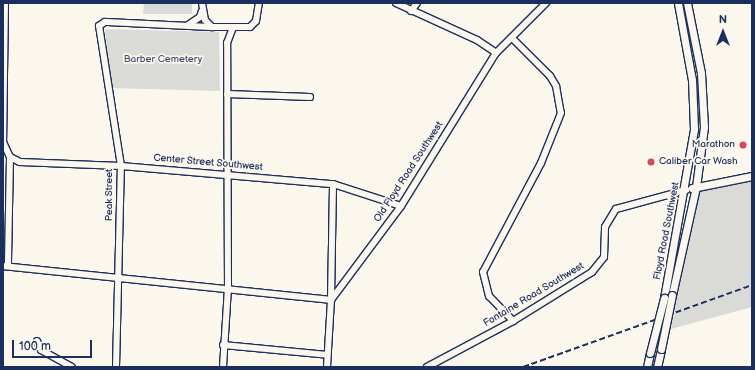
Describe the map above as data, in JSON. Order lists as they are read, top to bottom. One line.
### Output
{"streets":{"main road":["Floyd Road Southwest","Fontaine Road Southwest"],"street":["Center Street Southwest","Old Floyd Road Southwest","Peak Street"]},"crossings":[["Center Street Southwest","Old Floyd Road Southwest"],["Center Street Southwest","Peak Street"],["Floyd Road Southwest","Fontaine Road Southwest"]],"parks":["Barber Cemetery"],"places":["Marathon","Caliber Car Wash"],"scale_bar":"100 m","north":"top"}
